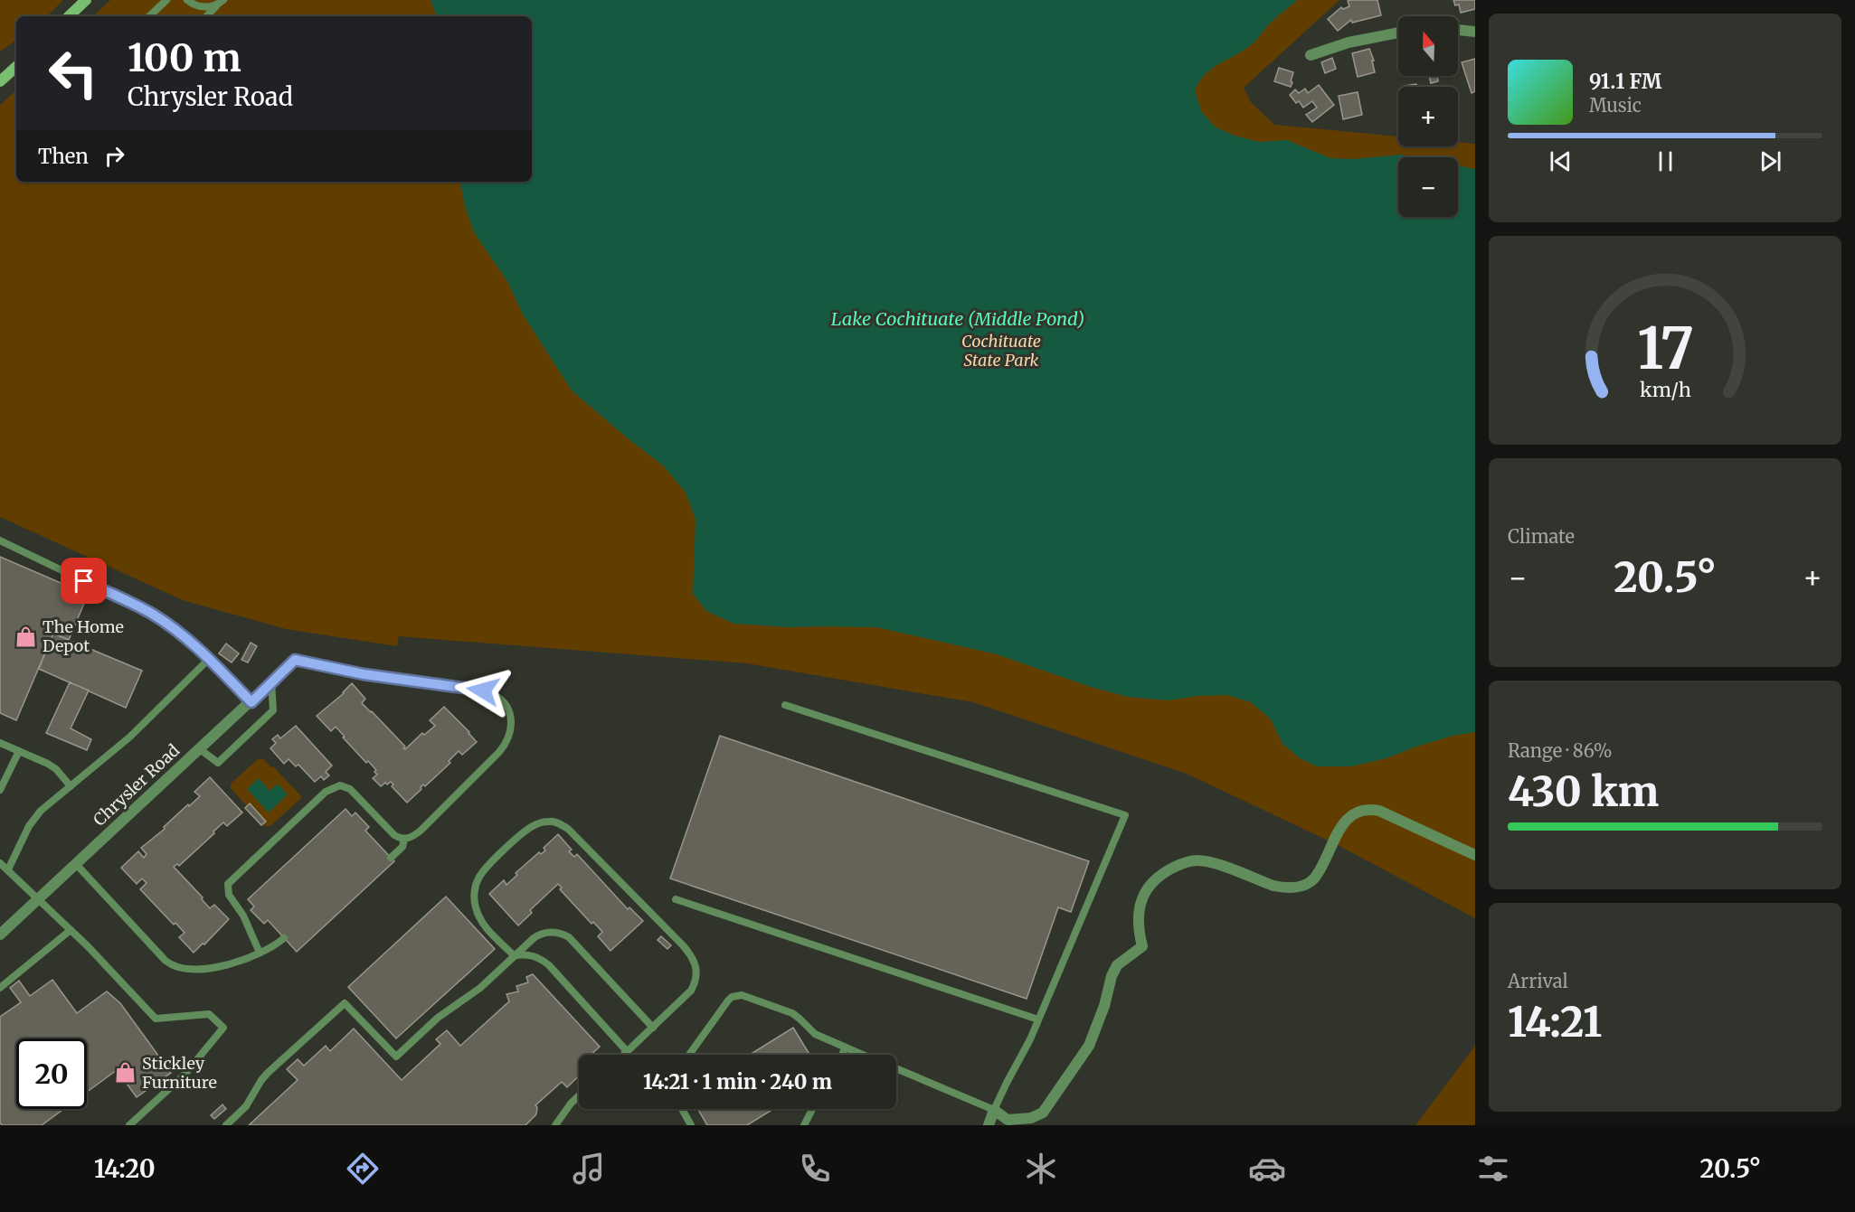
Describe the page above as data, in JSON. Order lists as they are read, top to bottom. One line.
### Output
{"streets":{"street":["Chrysler Road"]},"water":["Lake Cochituate (Middle Pond)"],"parks":["Cochituate State Park"],"places":{"shop":["The Home Depot","Stickley Furniture"]},"north":"top","page":{"map_buttons":["+","−"],"turn":["100 m","Chrysler Road"],"song":["91.1 FM","Music"],"then":"Then","tile":["Climate",["Range · 86%","430 km"],["Arrival","14:21"]],"heat":["−","20.5°","+"],"limit":"20","trip":"14:21 · 1 min · 240 m","tabs":["14:20","20.5°"],"gauge":["17","km/h"]}}
